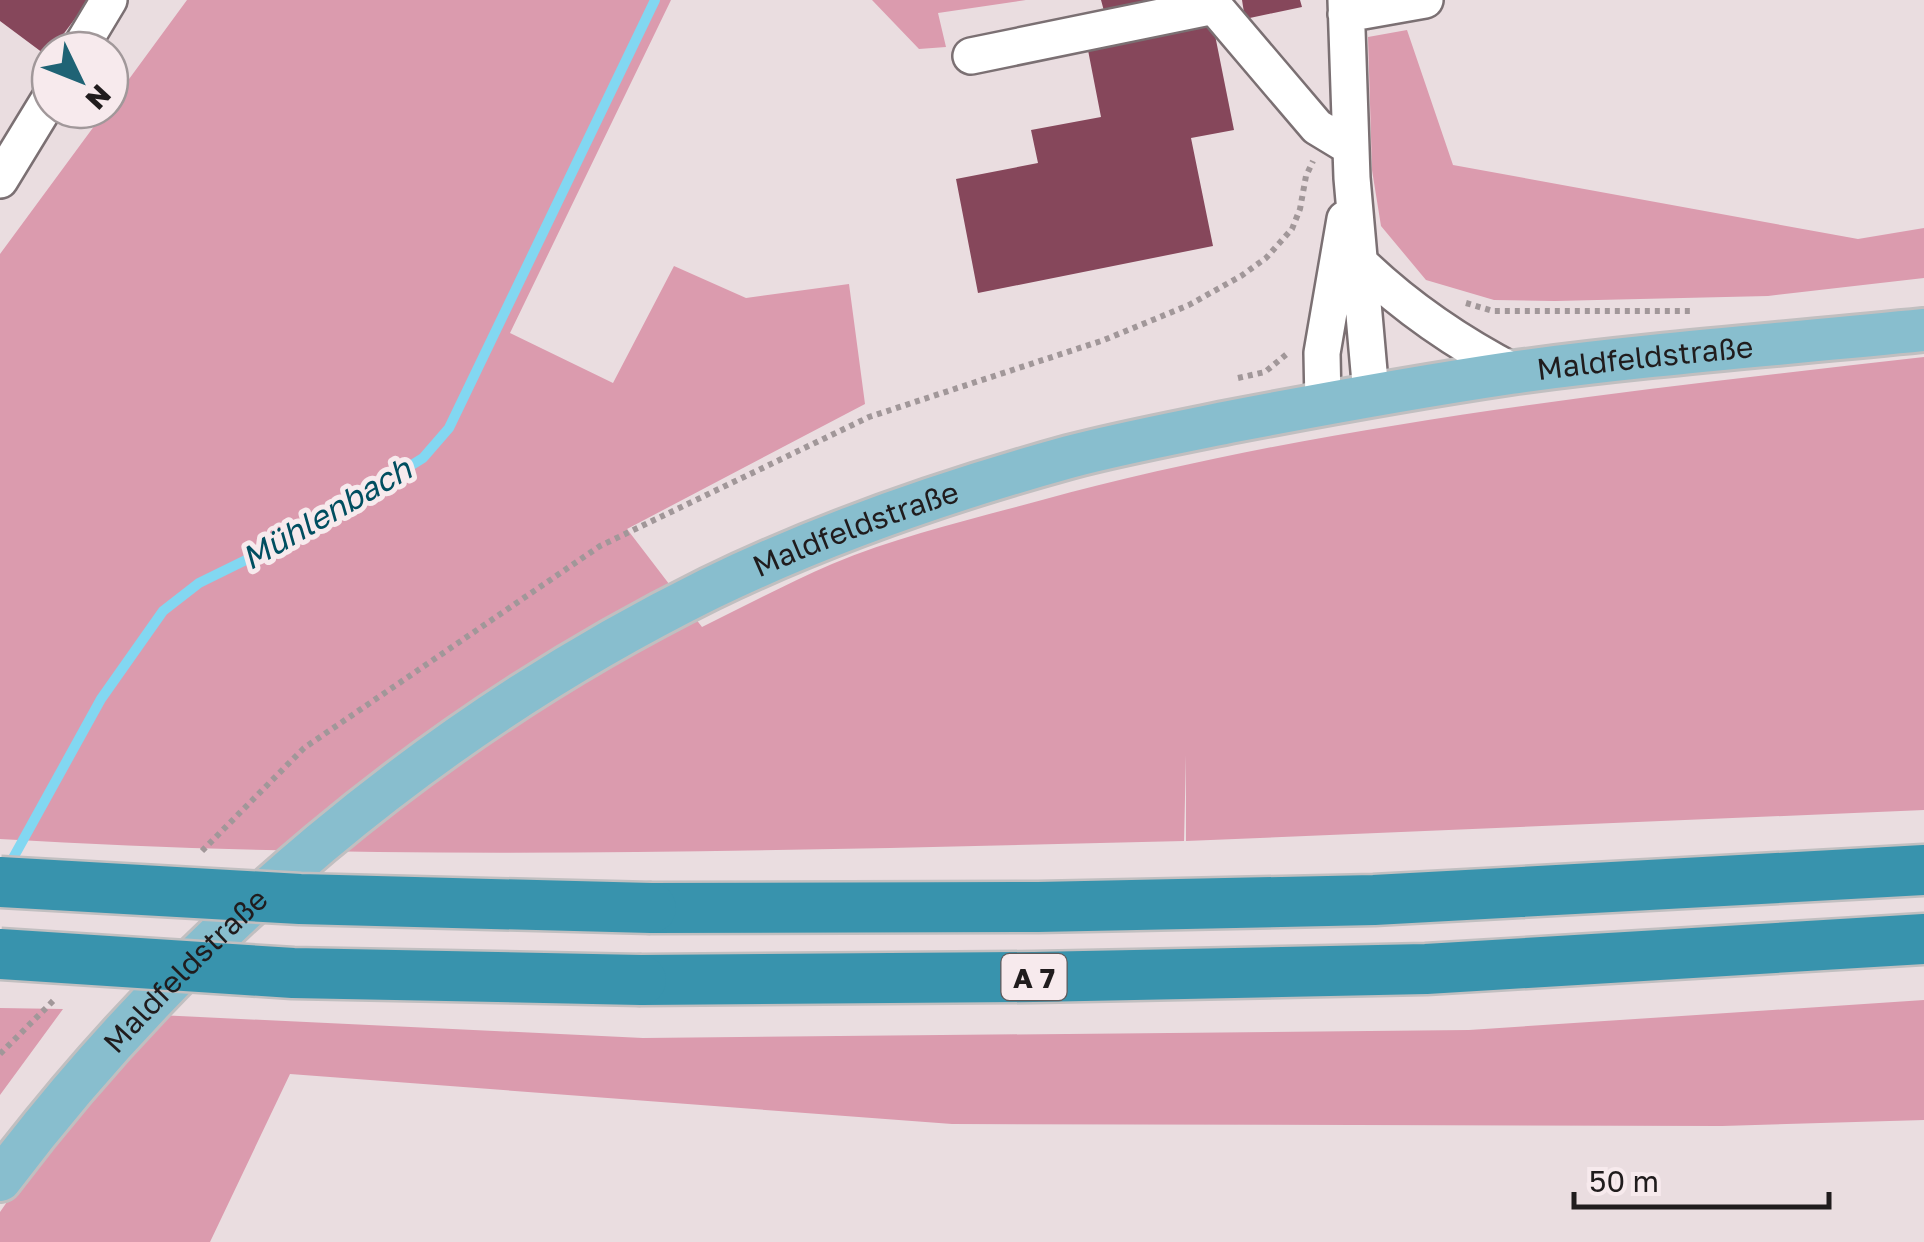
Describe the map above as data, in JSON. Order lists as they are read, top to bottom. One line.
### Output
{"streets":{"highway":["A 7"],"main road":["Maldfeldstraße"]},"water":["Mühlenbach"],"scale_bar":"50 m","north":"bottom right"}
